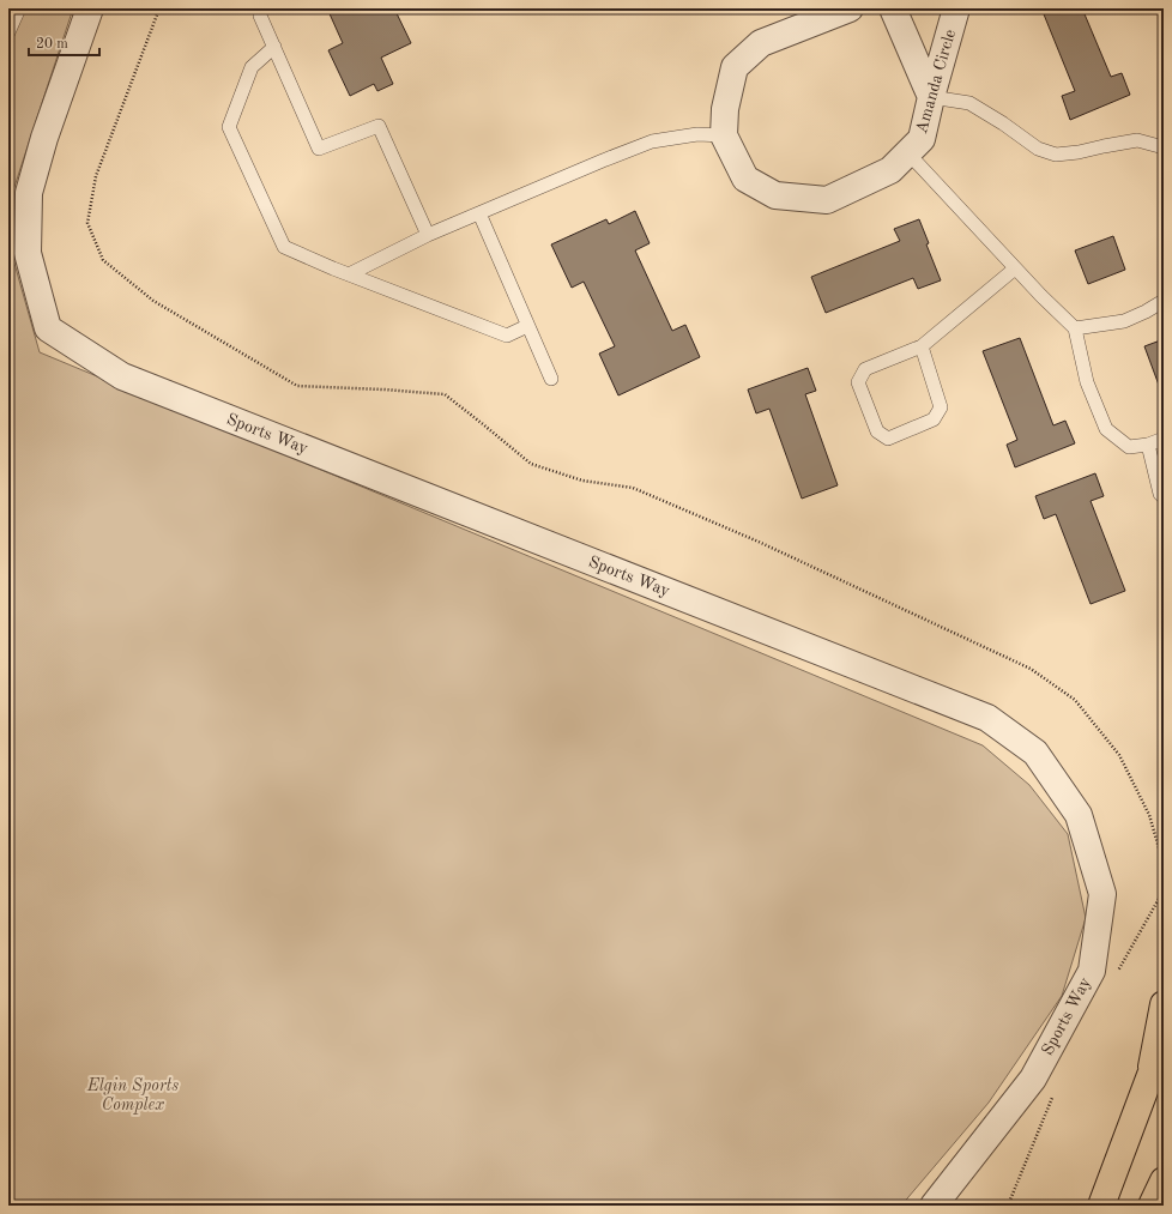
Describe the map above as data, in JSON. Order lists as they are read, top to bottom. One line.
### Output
{"streets":{"street":["Amanda Circle","Sports Way"]},"parks":["Elgin Sports Complex"],"scale_bar":"20 m"}
